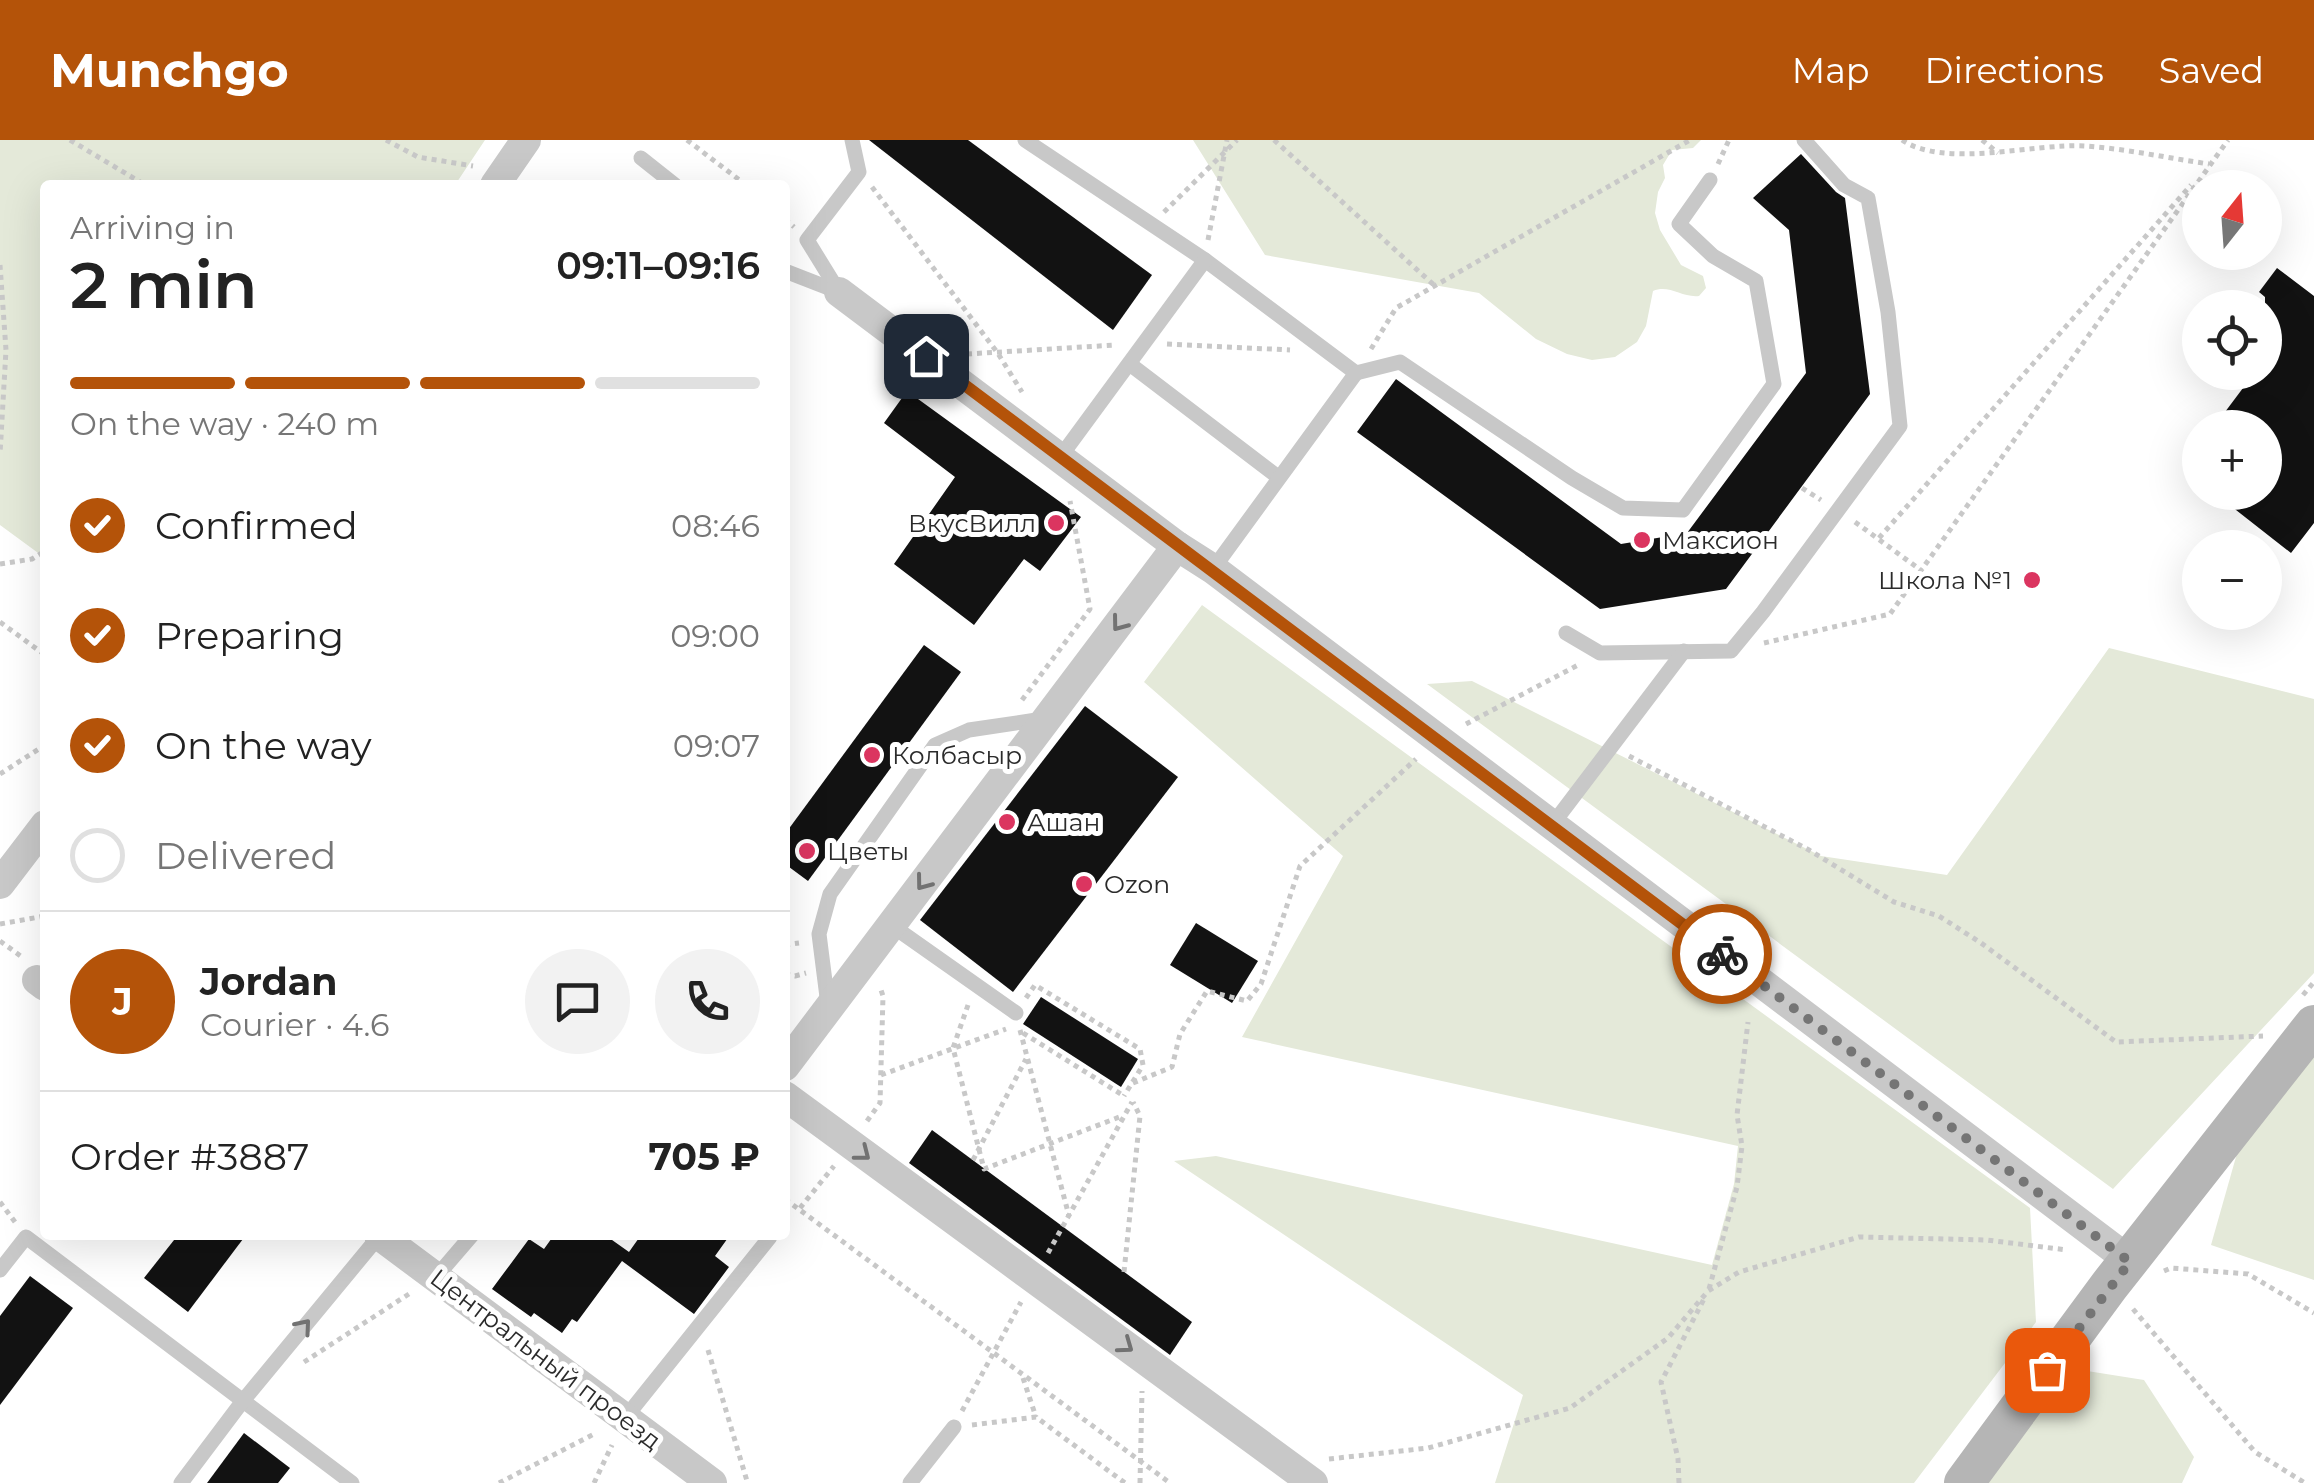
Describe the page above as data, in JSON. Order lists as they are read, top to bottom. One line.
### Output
{"streets":{"street":["Центральный проезд"]},"places":["ВкусВилл","Максион","Школа №1","Колбасыр","Ашан","Цветы","Ozon"],"north":"top","page":{"header":"Munchgo","nav":["Map","Directions","Saved"],"map_buttons":["+","−"],"heading":["2 min","Arriving in","09:11–09:16"],"panel":["Jordan","Courier · 4.6","Order #3887","705 ₽"],"bar":"On the way · 240 m","list":[["Confirmed","08:46"],["Preparing","09:00"],["On the way","09:07"],"Delivered"],"round":"J"}}
